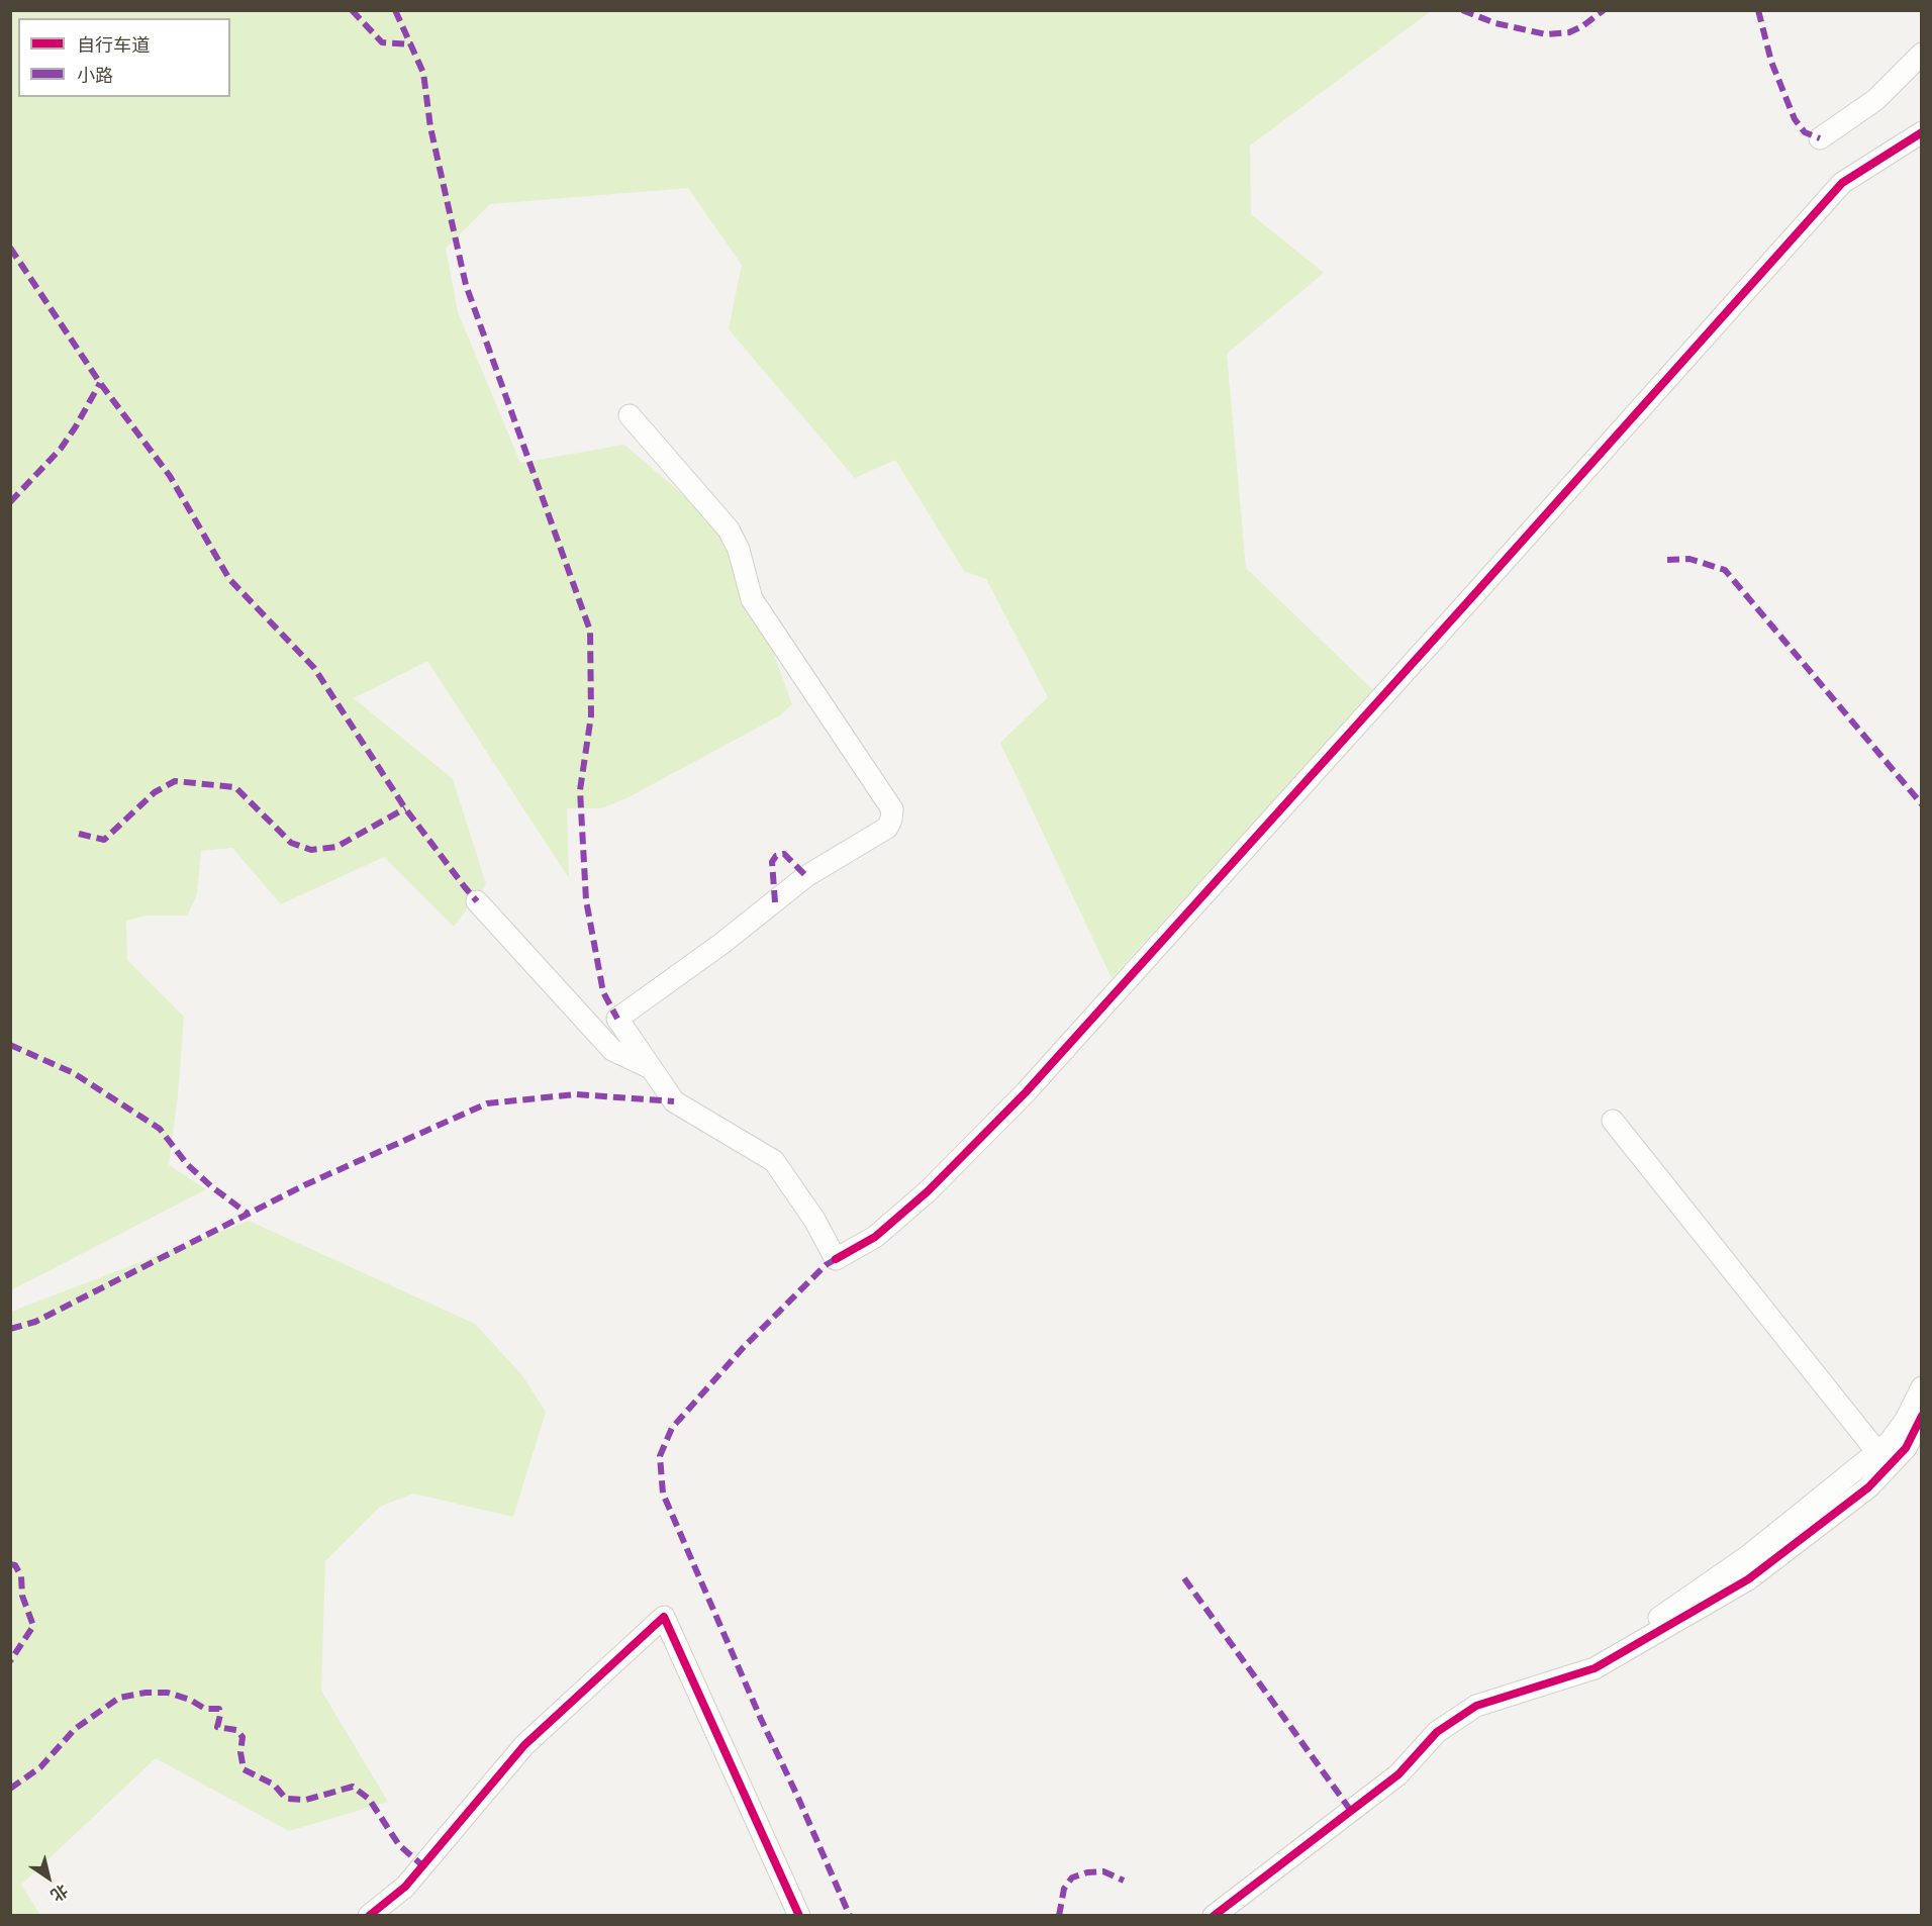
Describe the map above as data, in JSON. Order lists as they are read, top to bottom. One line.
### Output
{"legend":["自行车道","小路"],"north":"bottom right"}
